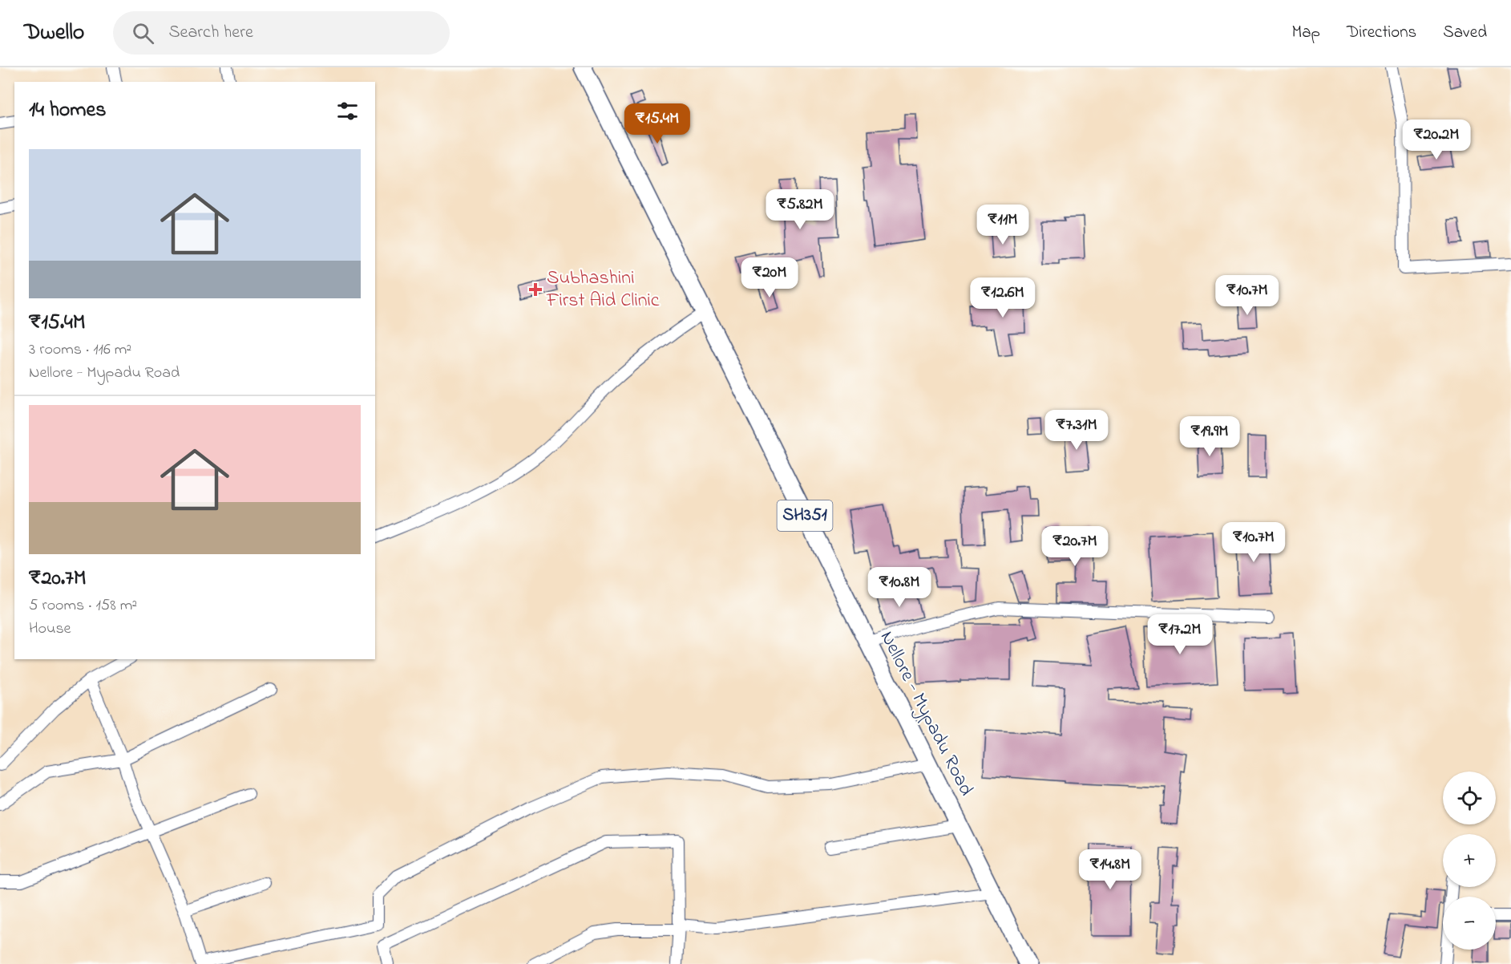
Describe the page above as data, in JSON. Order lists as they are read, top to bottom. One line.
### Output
{"streets":{"main road":["SH351","Nellore - Mypadu Road"]},"places":{"health":["Subhashini First Aid Clinic"]},"page":{"header":"Dwello","search":"Search here","nav":["Map","Directions","Saved"],"heading":"14 homes","price":["₹15.4M","₹20.2M","₹5.82M","₹11M","₹20M","₹10.7M","₹12.6M","₹7.31M","₹19.9M","₹10.7M","₹20.7M","₹10.8M","₹17.2M","₹14.8M"],"list":[{"name":"₹15.4M","note":"3 rooms · 116 m² · Nellore - Mypadu Road"},{"name":"₹20.7M","note":"5 rooms · 158 m² · House"}],"map_buttons":["+","−"]}}
